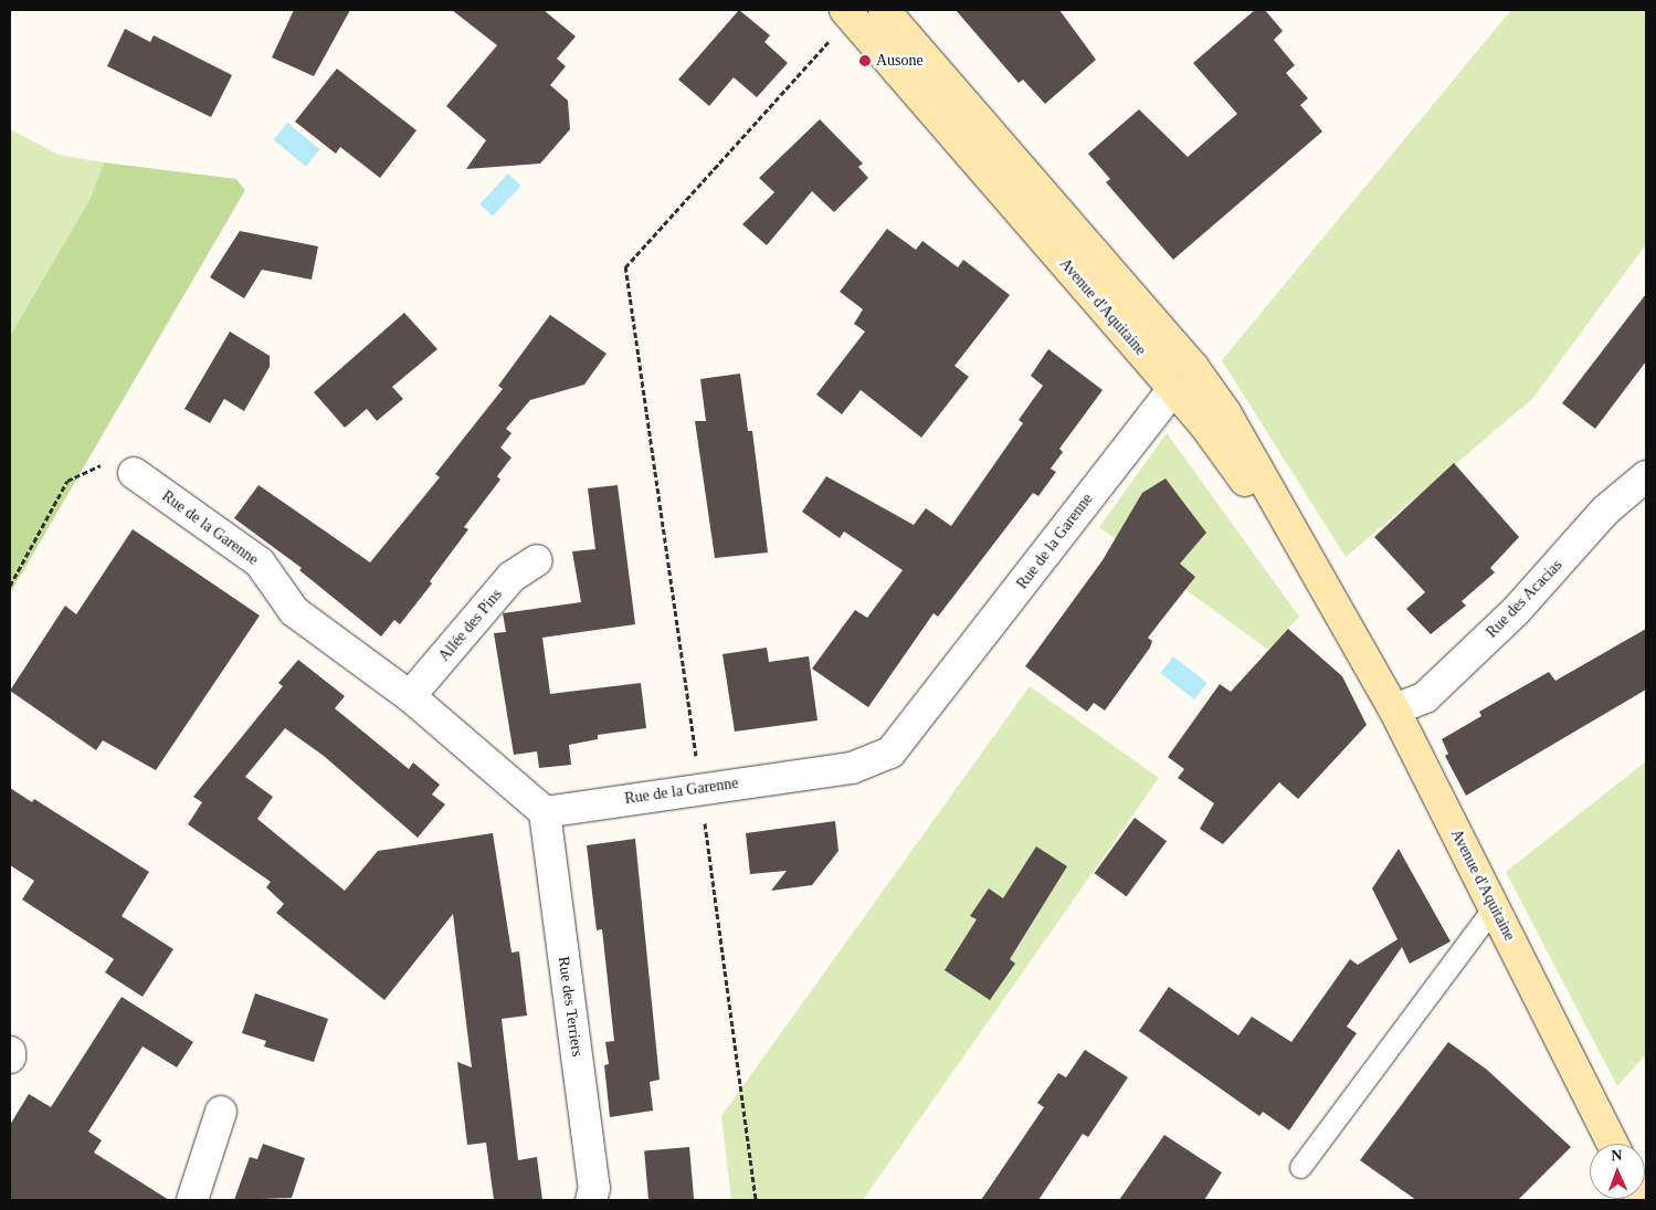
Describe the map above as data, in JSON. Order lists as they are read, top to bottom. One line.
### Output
{"streets":{"street":["Avenue d'Aquitaine","Rue de la Garenne","Rue des Acacias","Allée des Pins","Rue des Terriers"]},"crossings":[["Avenue d'Aquitaine","Rue de la Garenne"],["Avenue d'Aquitaine","Rue des Acacias"],["Rue de la Garenne","Allée des Pins"],["Rue de la Garenne","Rue des Terriers"]],"places":["Ausone"],"north":"top"}
